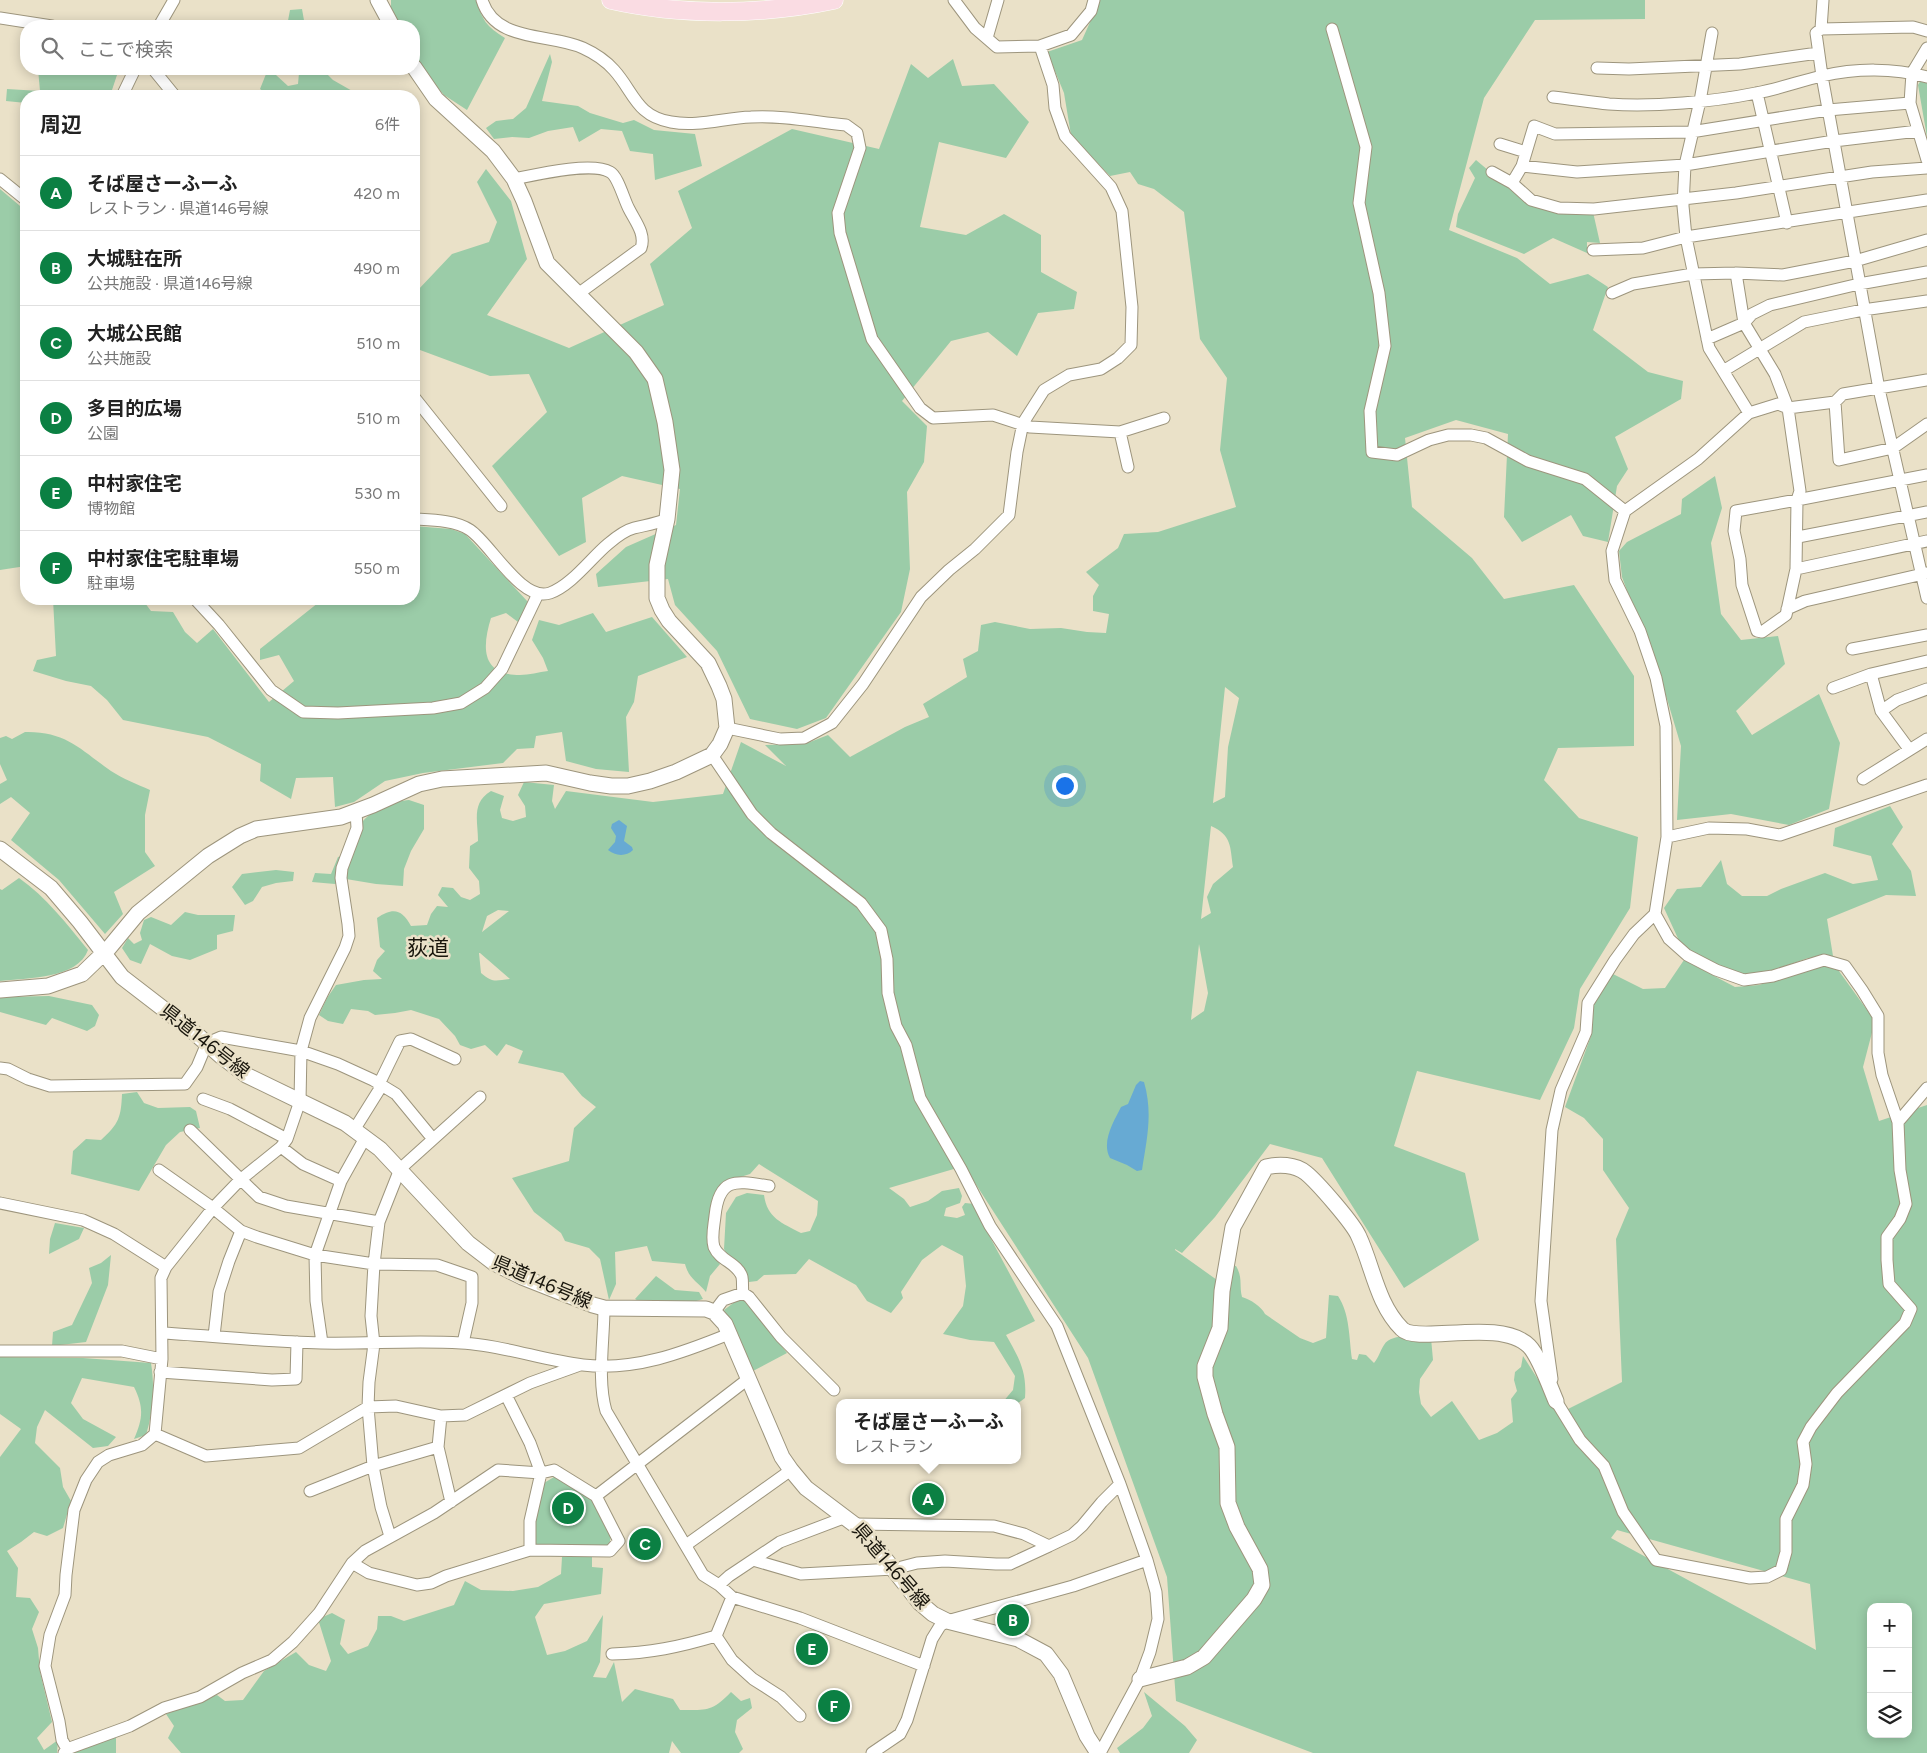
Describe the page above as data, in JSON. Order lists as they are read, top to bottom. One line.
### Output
{"streets":{"street":["県道146号線"]},"districts":["荻道"],"page":{"search":"ここで検索","heading":["周辺","6件"],"list":[{"mark":"A","name":"そば屋さーふーふ","note":"レストラン · 県道146号線","value":"420 m"},{"mark":"B","name":"大城駐在所","note":"公共施設 · 県道146号線","value":"490 m"},{"mark":"C","name":"大城公民館","note":"公共施設","value":"510 m"},{"mark":"D","name":"多目的広場","note":"公園","value":"510 m"},{"mark":"E","name":"中村家住宅","note":"博物館","value":"530 m"},{"mark":"F","name":"中村家住宅駐車場","note":"駐車場","value":"550 m"}],"popup":["そば屋さーふーふ","レストラン"],"pins":["A","D","C","B","E","F"],"map_buttons":["+","−"]}}
